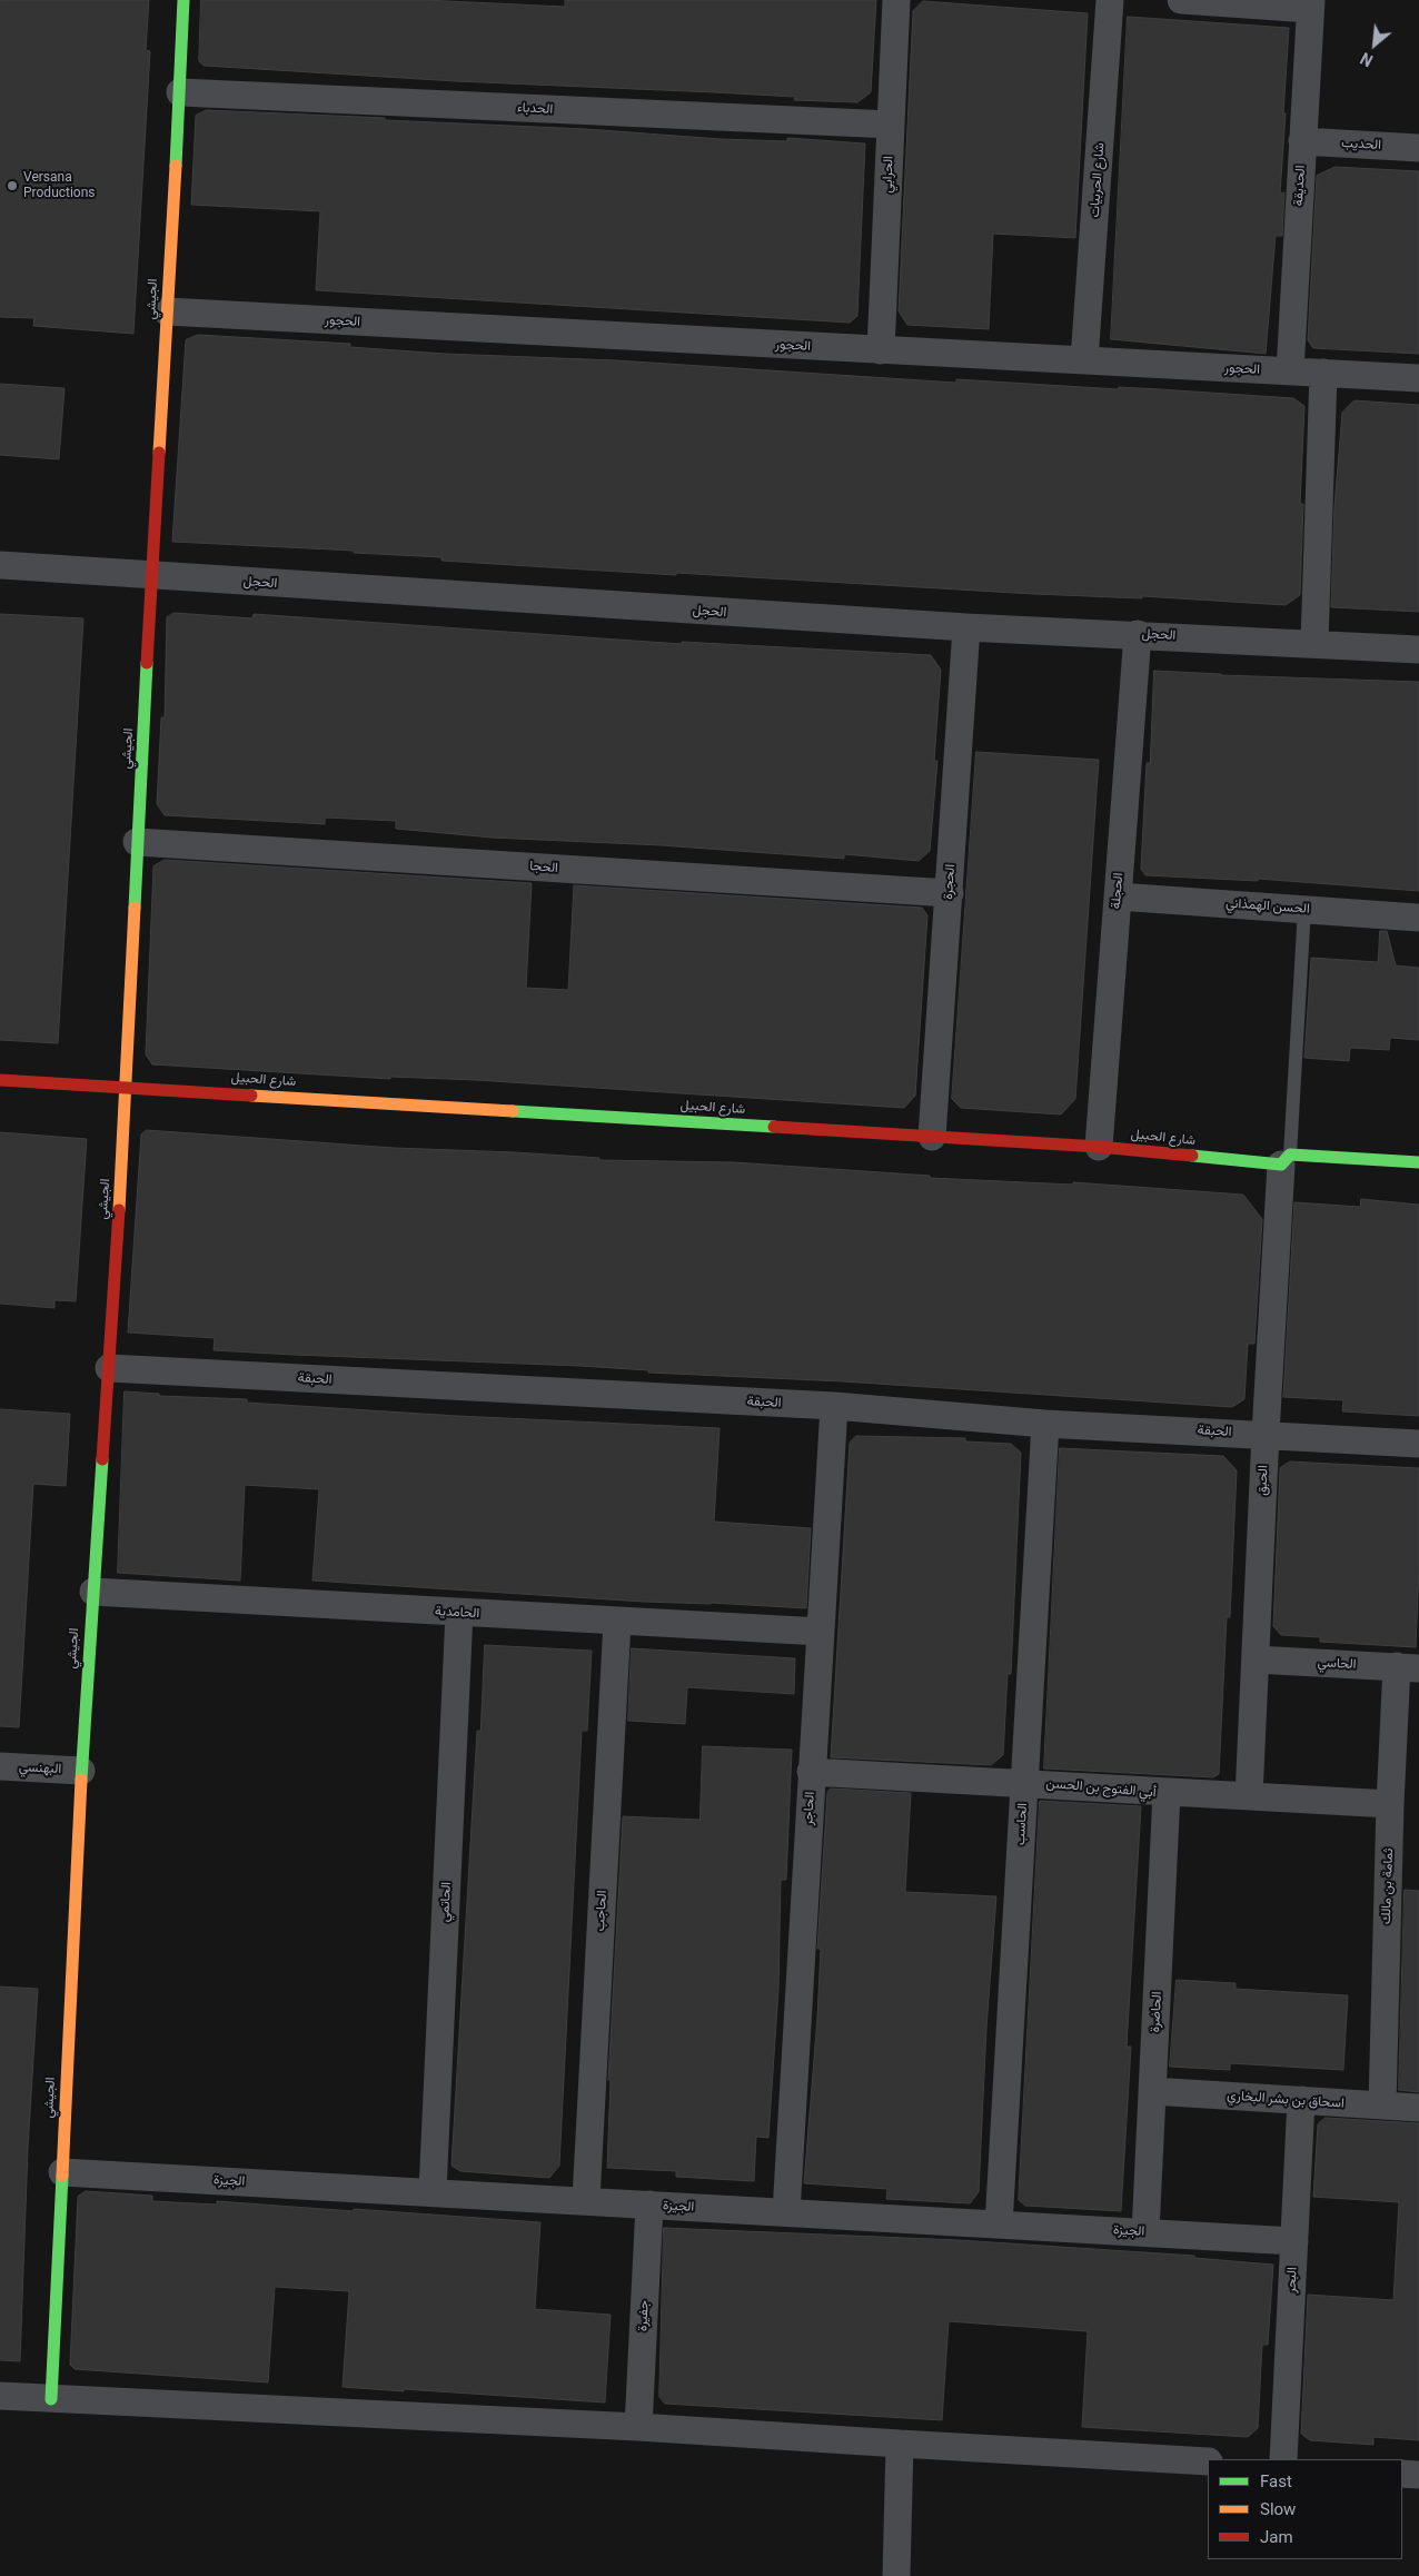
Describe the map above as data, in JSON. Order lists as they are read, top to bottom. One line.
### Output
{"streets":{"street":["الحدباء","الحديب","الحرابي","شارع الحربيات","الحديقة","الجيشي","الحجور","الحجل","الحجا","الحجرة","الحجلة","الحسن الهمذاني","شارع الحبيل","الحبقة","الحبق","الحامدية","الحاسي","البهنسي","أبي الفتوح بن الحسن","الحاجر","الحاسب","ثمامة بن مالك","الحاتمي","الحاجب","الحاضرة","اسحاق بن بشر البخاري","الجيزة","البحر","جفيرة"]},"crossings":[["الحدباء","الحرابي"],["الحدباء","الجيشي"],["الحديب","الحديقة"],["الحرابي","الحجور"],["شارع الحربيات","الحجور"],["الحديقة","الحجور"],["الجيشي","الحجور"],["الجيشي","الحجل"],["الجيشي","الحجا"],["الجيشي","شارع الحبيل"],["الجيشي","الحبقة"],["الجيشي","الحامدية"],["الجيشي","البهنسي"],["الجيشي","الجيزة"],["الحجل","الحجرة"],["الحجل","الحجلة"],["الحجا","الحجرة"],["الحجرة","شارع الحبيل"],["الحجلة","الحسن الهمذاني"],["الحجلة","شارع الحبيل"],["شارع الحبيل","الحبق"],["الحبقة","الحبق"],["الحبقة","الحاجر"],["الحبقة","الحاسب"],["الحبق","الحاسي"],["الحبق","أبي الفتوح بن الحسن"],["الحامدية","الحاجر"],["الحامدية","الحاتمي"],["الحامدية","الحاجب"],["الحاسي","ثمامة بن مالك"],["أبي الفتوح بن الحسن","الحاجر"],["أبي الفتوح بن الحسن","الحاسب"],["أبي الفتوح بن الحسن","ثمامة بن مالك"],["أبي الفتوح بن الحسن","الحاضرة"],["الحاجر","الجيزة"],["الحاسب","الجيزة"],["ثمامة بن مالك","اسحاق بن بشر البخاري"],["الحاتمي","الجيزة"],["الحاجب","الجيزة"],["الحاضرة","اسحاق بن بشر البخاري"],["الحاضرة","الجيزة"],["اسحاق بن بشر البخاري","البحر"],["الجيزة","البحر"],["الجيزة","جفيرة"]],"places":["Versana Productions"],"legend":["Fast","Slow","Jam"],"north":"bottom left"}
